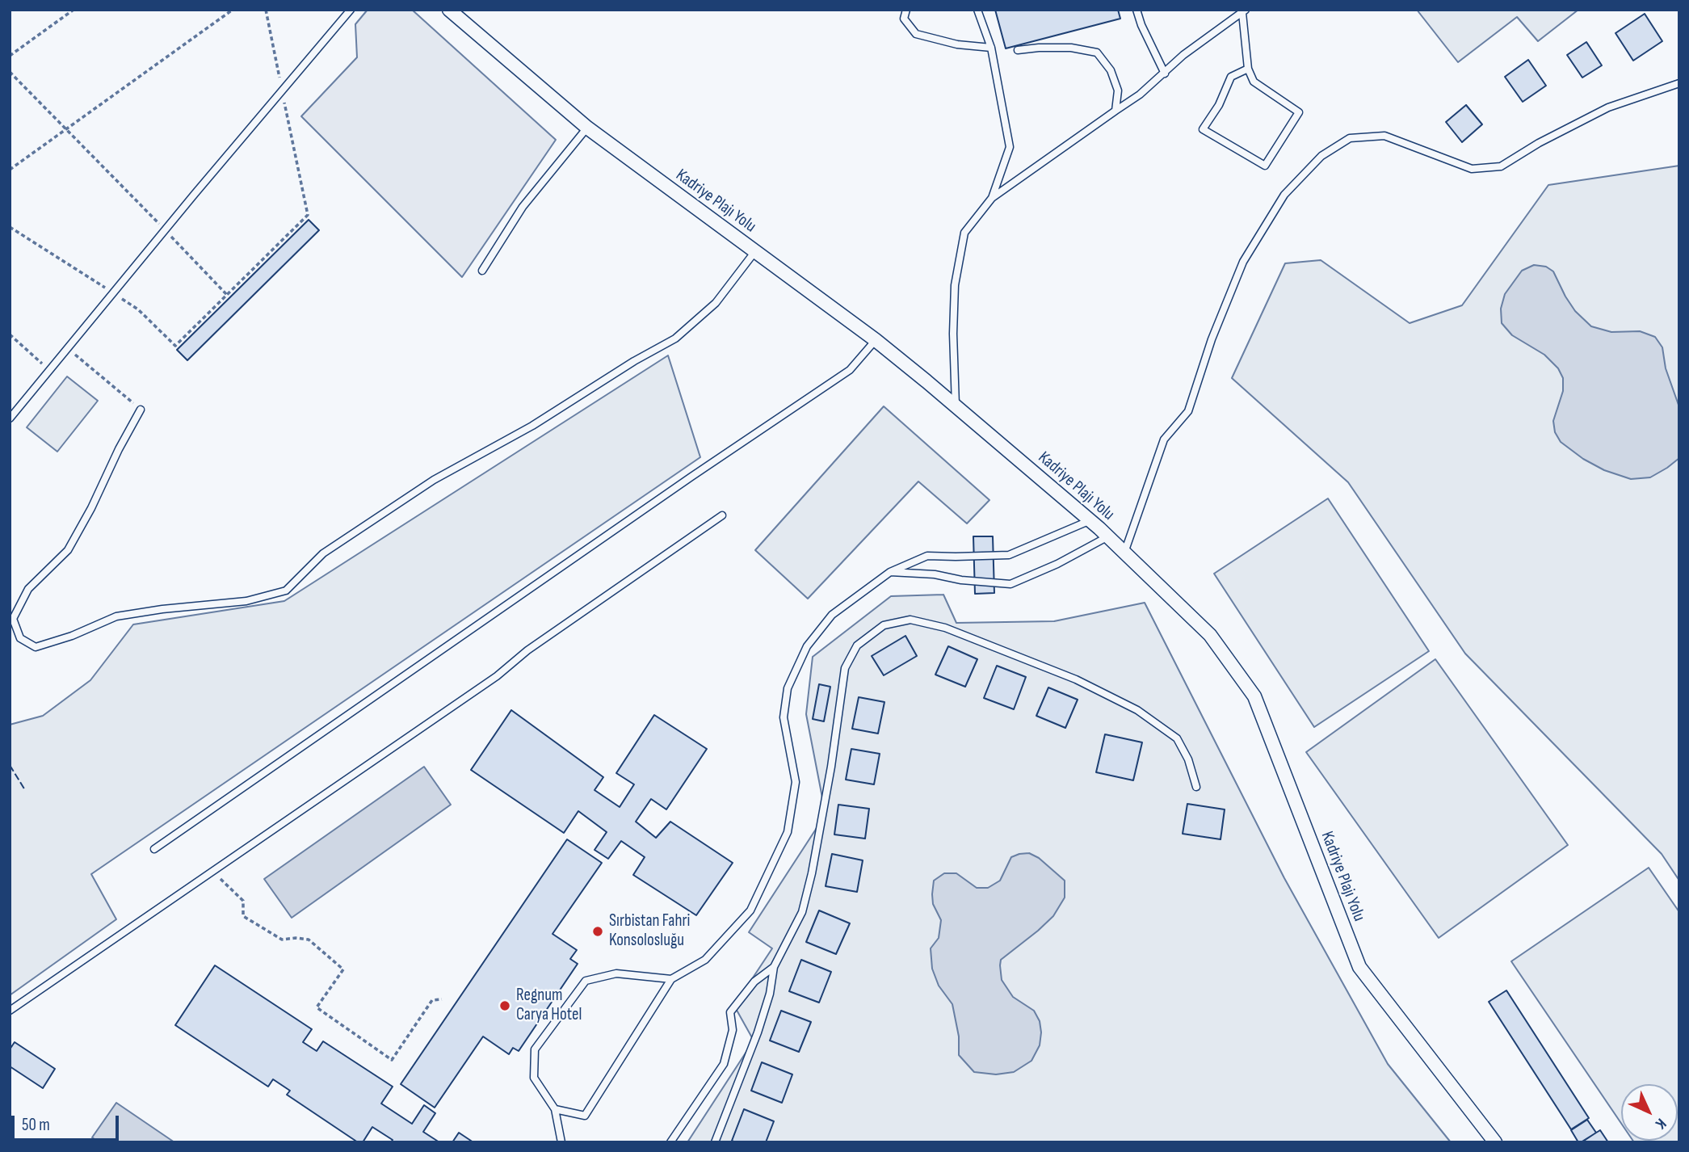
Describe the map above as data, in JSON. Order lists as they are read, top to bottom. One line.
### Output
{"streets":{"street":["Kadriye Plajı Yolu"]},"places":["Sırbistan Fahri Konsolosluğu","Regnum Carya Hotel"],"scale_bar":"50 m","north":"bottom right"}
